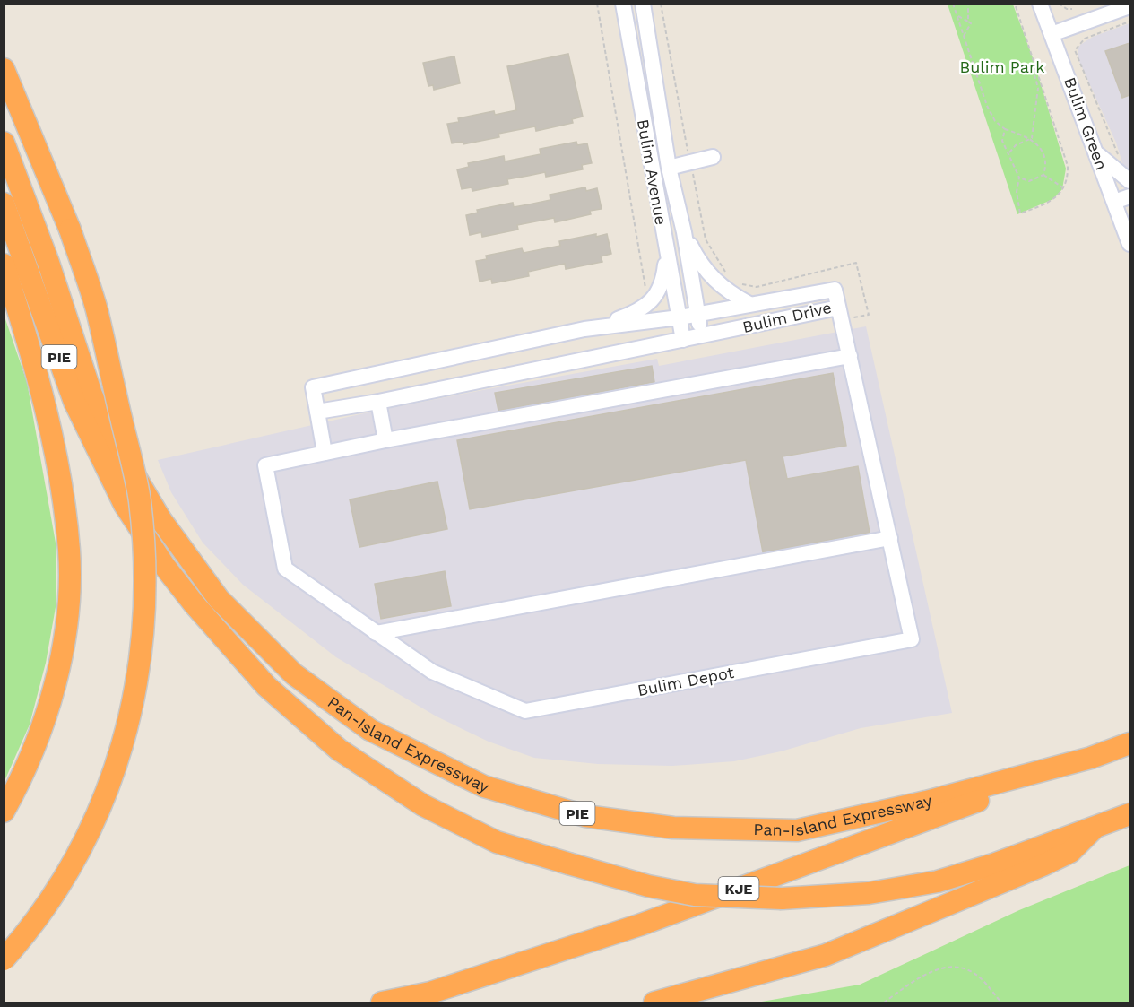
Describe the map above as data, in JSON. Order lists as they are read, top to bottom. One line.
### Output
{"streets":{"highway":["PIE","Pan-Island Expressway","KJE"],"street":["Bulim Green","Bulim Avenue","Bulim Drive","Bulim Depot"]},"crossings":[["Bulim Avenue","Bulim Drive"],["Bulim Drive","Bulim Depot"],["Pan-Island Expressway","KJE"]],"parks":["Bulim Park"]}
